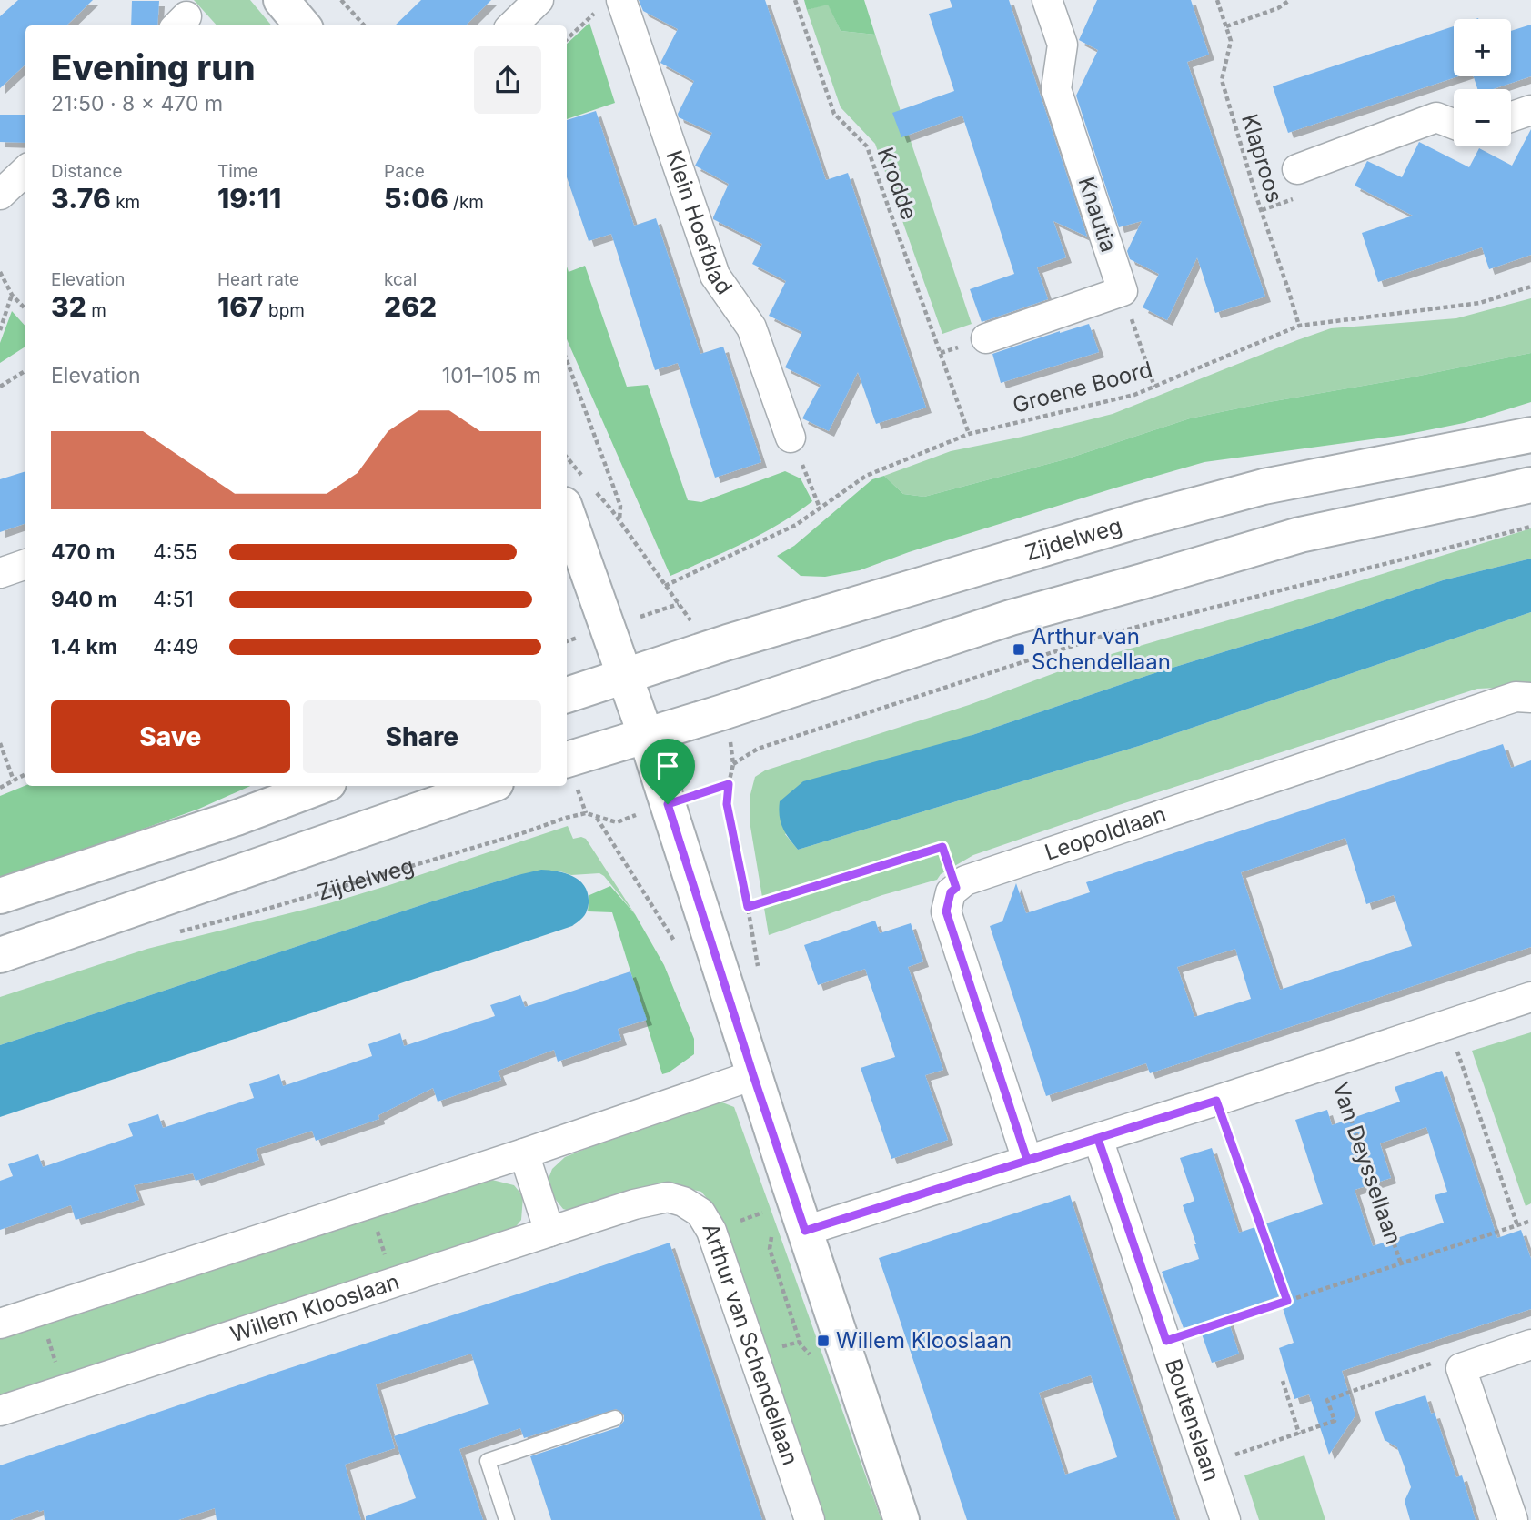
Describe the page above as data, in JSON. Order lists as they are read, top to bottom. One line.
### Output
{"streets":{"main road":["Zijdelweg"],"street":["Knautia","Klein Hoefblad","Leopoldlaan","Van Deyssellaan","Willem Klooslaan","Arthur van Schendellaan","Boutenslaan"],"path":["Klaproos","Krodde","Groene Boord"]},"crossings":[["Klaproos","Groene Boord"],["Krodde","Groene Boord"],["Zijdelweg","Leopoldlaan"],["Van Deyssellaan","Boutenslaan"],["Willem Klooslaan","Arthur van Schendellaan"]],"places":{"transit":["Arthur van Schendellaan","Willem Klooslaan"]},"page":{"map_buttons":["+","−"],"heading":["Evening run","21:50 · 8 × 470 m"],"stats":[["Distance","3.76 km"],["Time","19:11"],["Pace","5:06 /km"],["Elevation","32 m"],["Heart rate","167 bpm"],["kcal","262"]],"chart":["Elevation","101–105 m"],"list":[{"name":"470 m","note":"4:55"},{"name":"940 m","note":"4:51"},{"name":"1.4 km","note":"4:49"}],"buttons":["Save","Share"]}}
